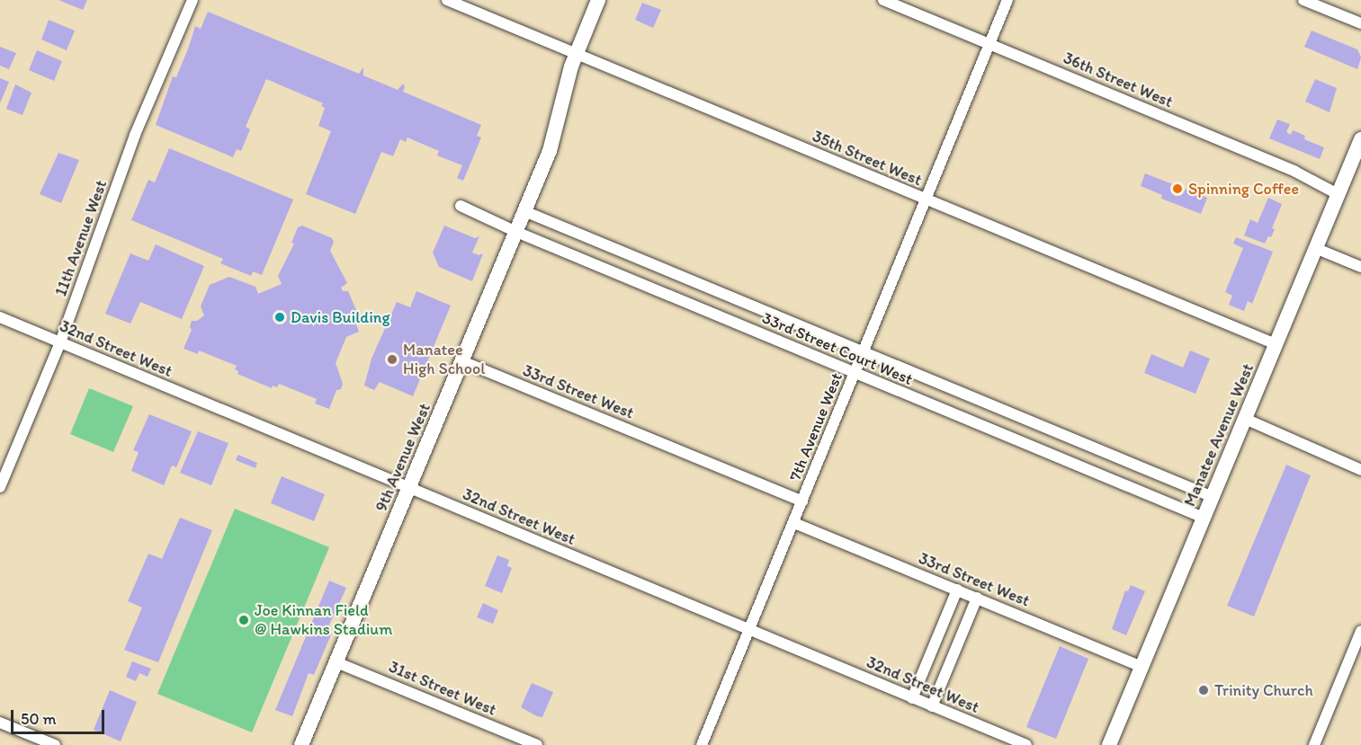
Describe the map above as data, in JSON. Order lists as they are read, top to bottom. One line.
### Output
{"streets":{"street":["36th Street West","35th Street West","11th Avenue West","32nd Street West","33rd Street Court West","33rd Street West","7th Avenue West","Manatee Avenue West","9th Avenue West","31st Street West"]},"crossings":[["36th Street West","7th Avenue West"],["36th Street West","Manatee Avenue West"],["35th Street West","7th Avenue West"],["35th Street West","Manatee Avenue West"],["35th Street West","9th Avenue West"],["11th Avenue West","32nd Street West"],["32nd Street West","7th Avenue West"],["32nd Street West","9th Avenue West"],["33rd Street Court West","7th Avenue West"],["33rd Street Court West","Manatee Avenue West"],["33rd Street Court West","9th Avenue West"],["33rd Street West","7th Avenue West"],["33rd Street West","Manatee Avenue West"],["33rd Street West","9th Avenue West"],["9th Avenue West","31st Street West"]],"places":["Spinning Coffee","Davis Building","Manatee High School","Joe Kinnan Field @ Hawkins Stadium","Trinity Church"],"scale_bar":"50 m"}
